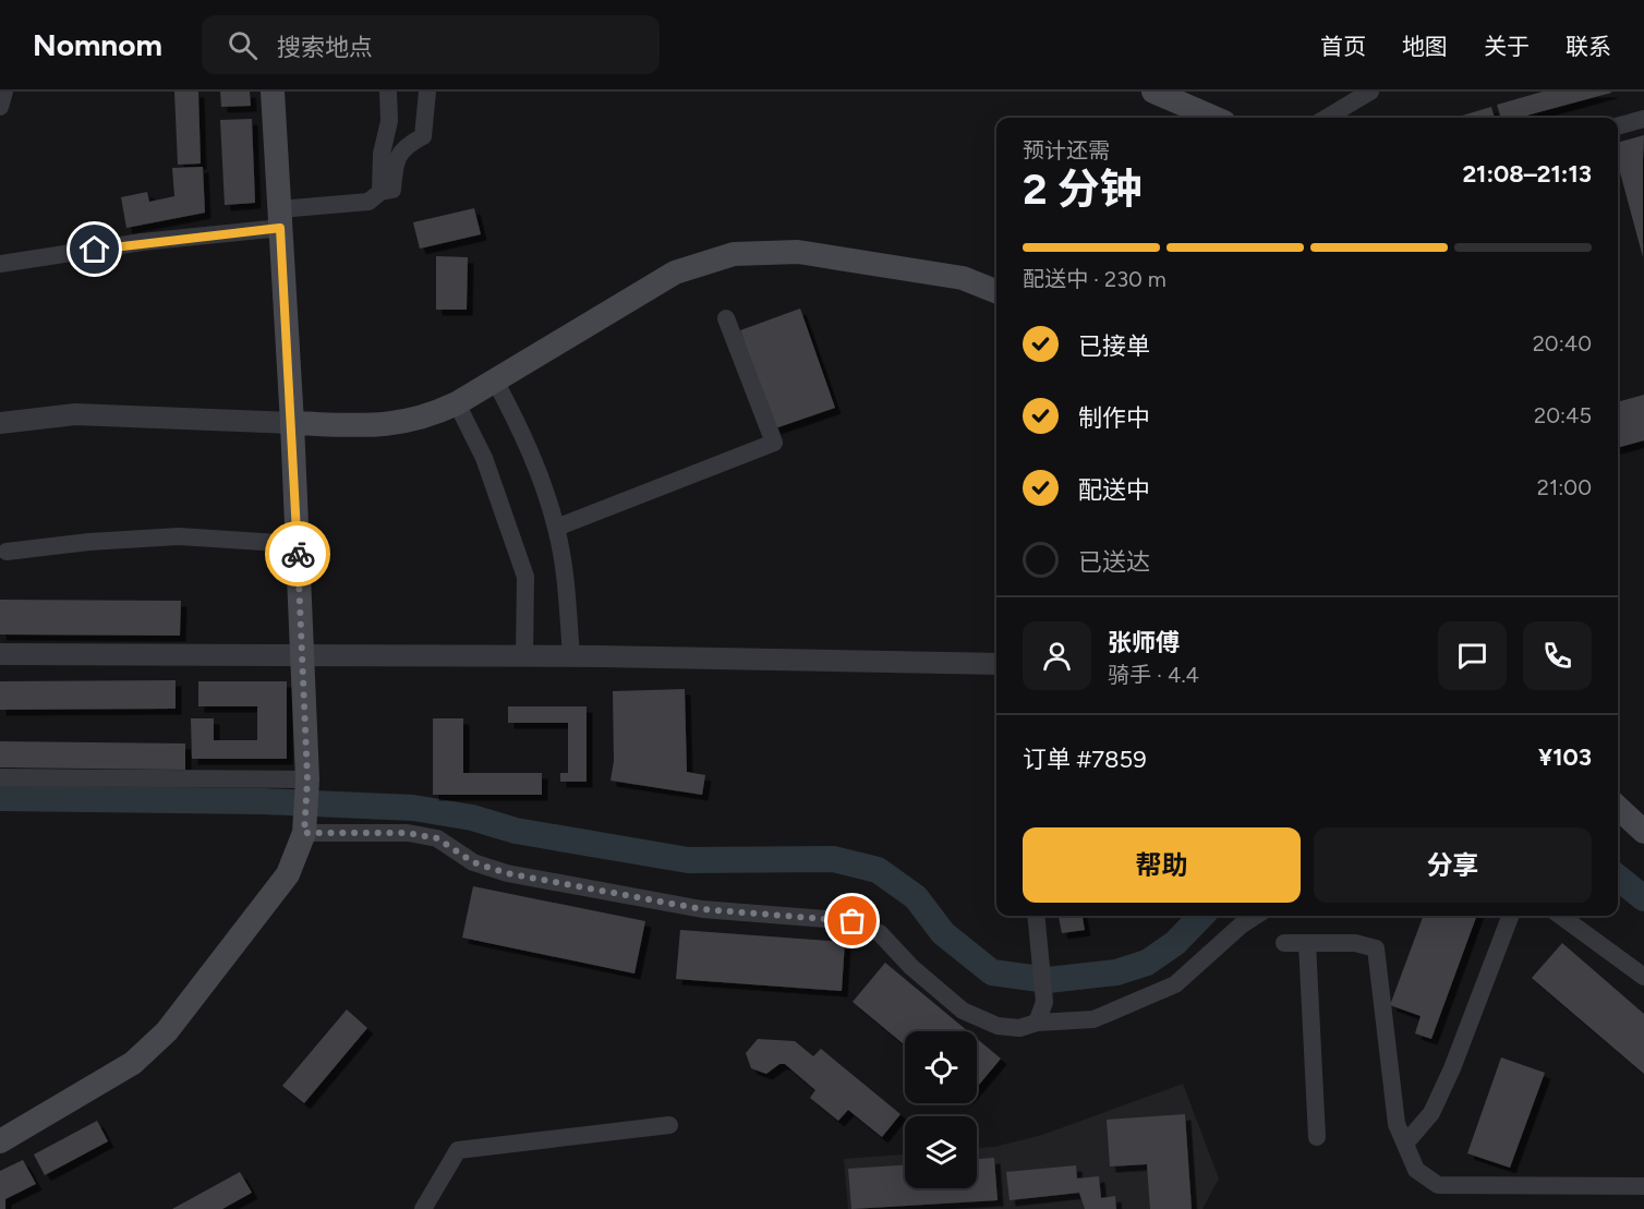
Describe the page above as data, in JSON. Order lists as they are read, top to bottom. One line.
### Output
{"page":{"header":"Nomnom","search":"搜索地点","nav":["首页","地图","关于","联系"],"heading":["2 分钟","预计还需","21:08–21:13"],"panel":["张师傅","骑手 · 4.4","订单 #7859","¥103"],"bar":"配送中 · 230 m","list":[["已接单","20:40"],["制作中","20:45"],["配送中","21:00"],"已送达"],"buttons":["帮助","分享"]}}
